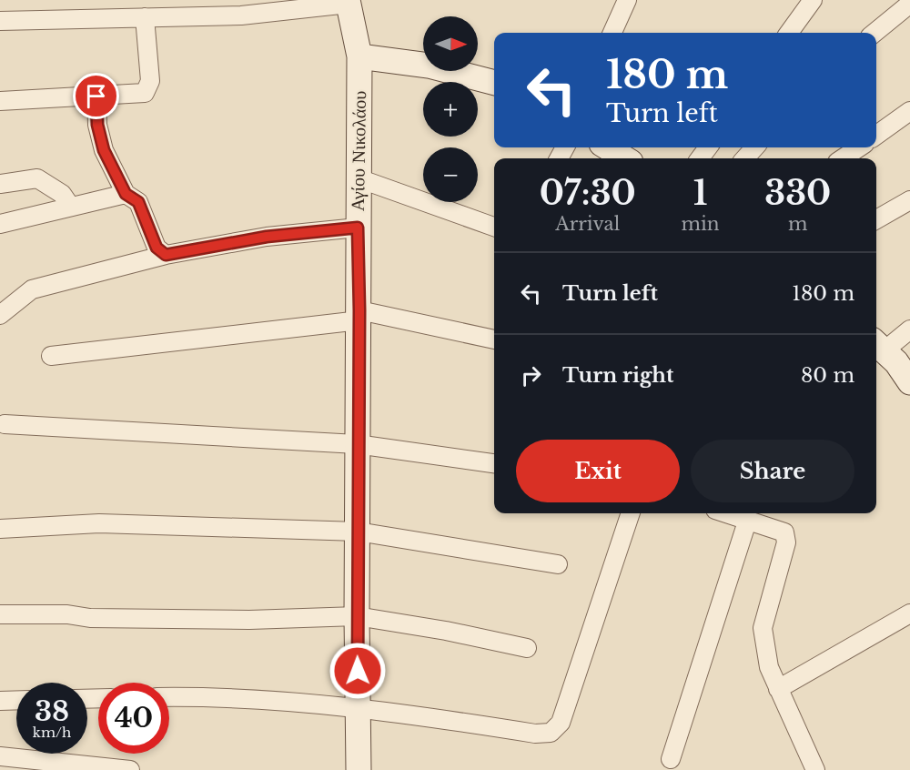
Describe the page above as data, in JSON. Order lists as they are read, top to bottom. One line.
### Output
{"streets":{"street":["Αγίου Νικολάου"]},"north":"right","page":{"map_buttons":["+","−"],"turn":["180 m","Turn left"],"eta":["07:30","Arrival","1","min","330","m"],"list":[{"name":"Turn left","value":"180 m"},{"name":"Turn right","value":"80 m"}],"buttons":["Exit","Share"],"speed":"38 km/h","limit":"40"}}
